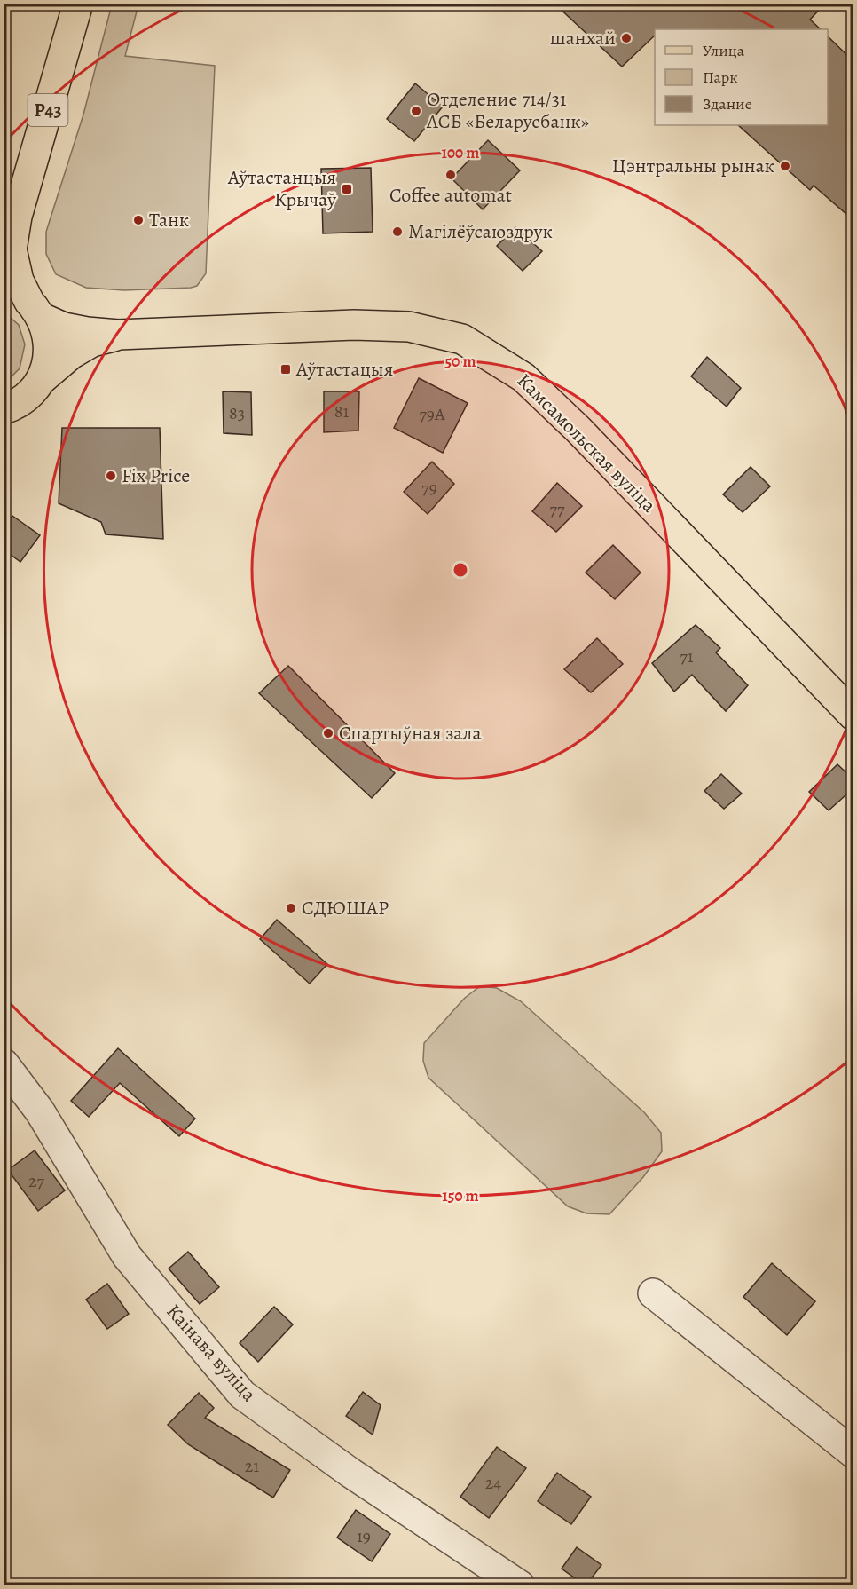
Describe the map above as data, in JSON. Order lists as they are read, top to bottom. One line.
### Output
{"streets":{"main road":["Р43","Камсамольская вуліца"],"street":["Каінава вуліца"]},"crossings":[["Р43","Камсамольская вуліца"]],"places":{"other":["шанхай","Отделение 714/31 АСБ «Беларусбанк»","Цэнтральны рынак","Coffee automat","Танк","Магілёўсаюздрук","Fix Price","Спартыўная зала","СДЮШАР"],"transit":["Аўтастанцыя Крычаў","Аўтастацыя"]},"house_numbers":["81","83","79А","79","77","71","27","21","24","19"],"legend":["Улица","Парк","Здание"],"rings":["100 m","50 m","150 m"]}
